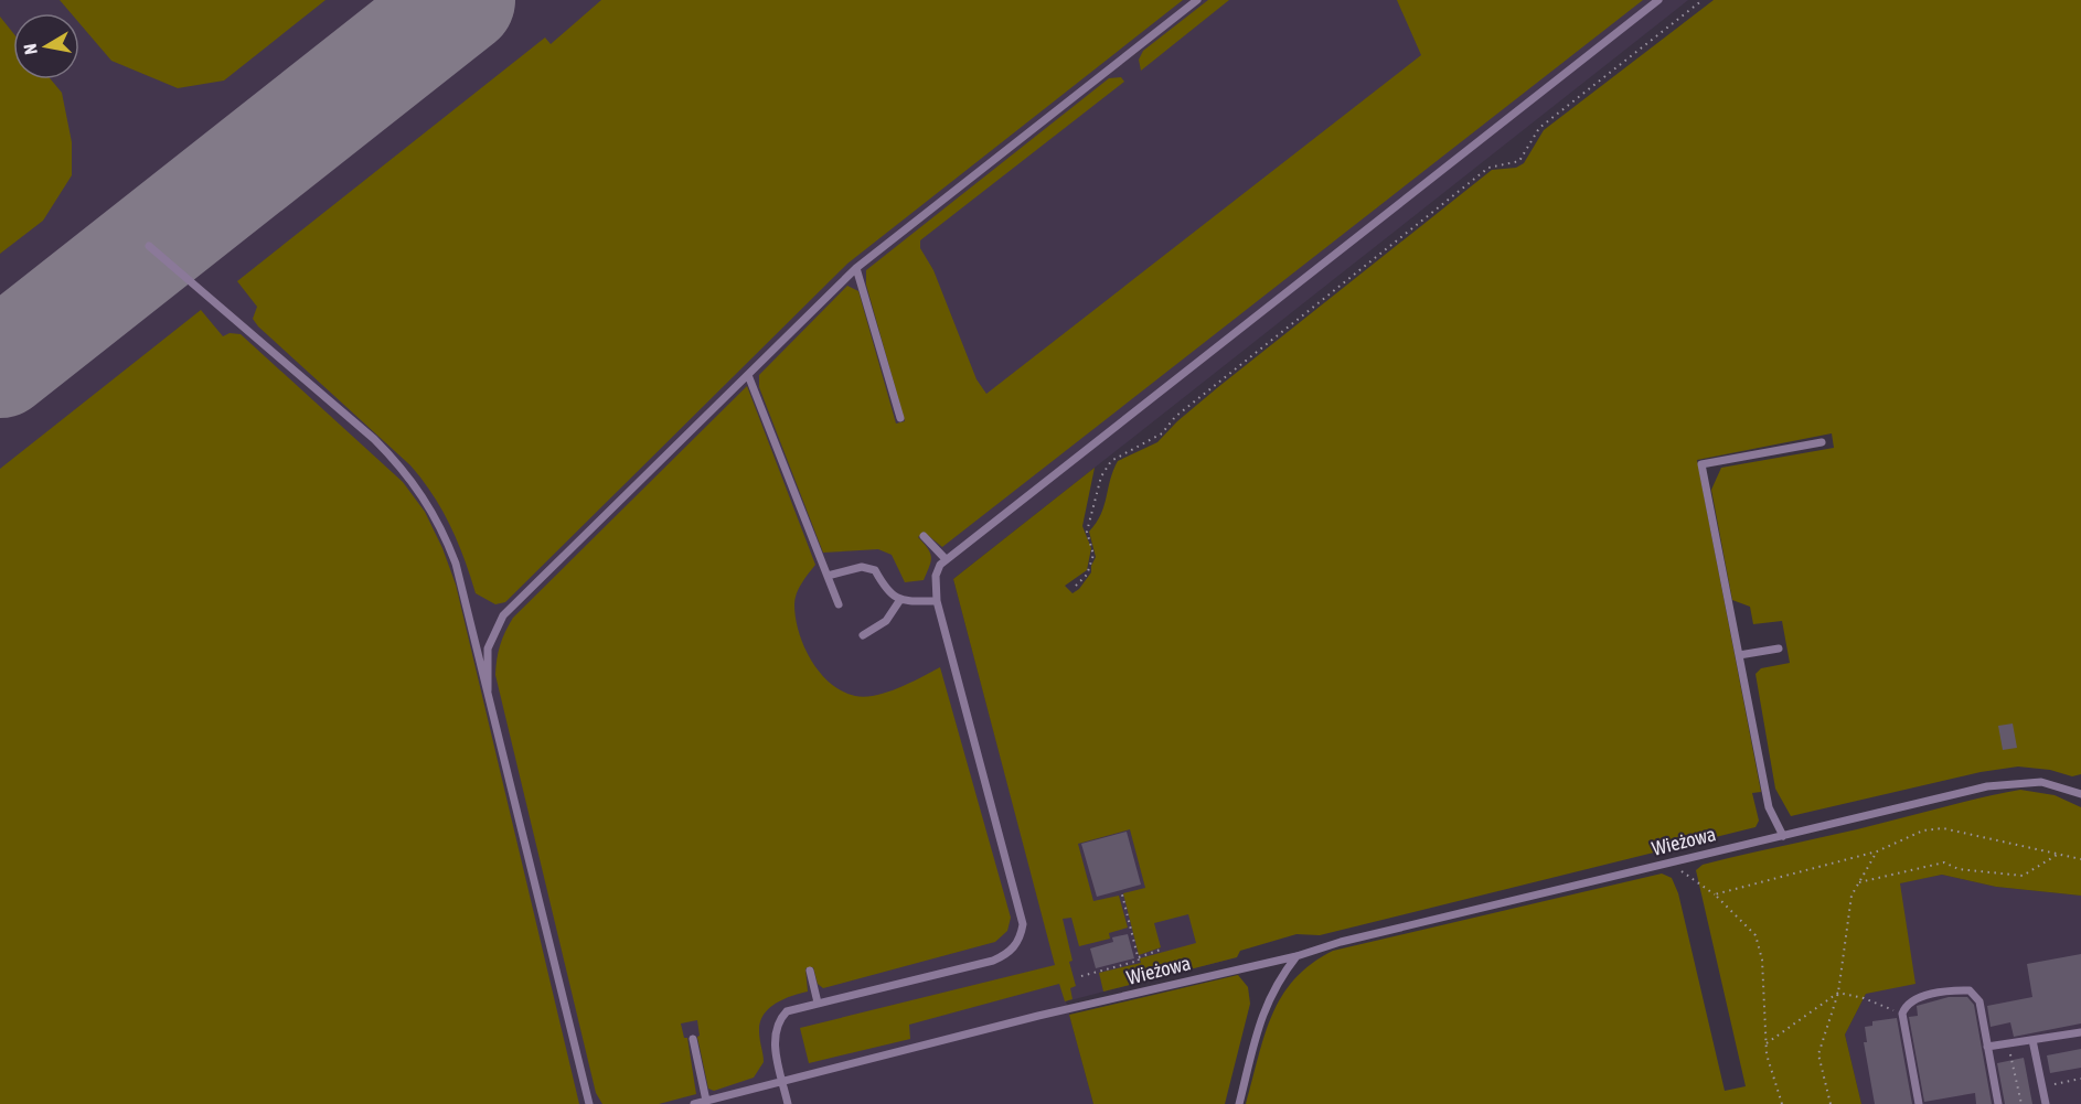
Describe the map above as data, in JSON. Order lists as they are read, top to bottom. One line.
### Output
{"streets":{"lane":["Wieżowa"]},"north":"left"}
